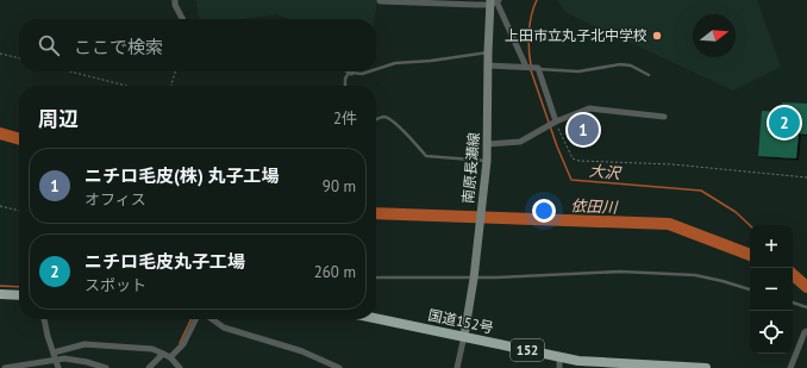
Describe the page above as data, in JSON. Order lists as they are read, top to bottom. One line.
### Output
{"streets":{"highway":["国道152号","152"],"main road":["南原長瀬線"]},"crossings":[["南原長瀬線","国道152号"]],"water":["大沢","依田川"],"places":["上田市立丸子北中学校"],"north":"right","page":{"search":"ここで検索","heading":["周辺","2件"],"pins":["2","1"],"list":[{"mark":"1","name":"ニチロ毛皮(株) 丸子工場","note":"オフィス","value":"90 m"},{"mark":"2","name":"ニチロ毛皮丸子工場","note":"スポット","value":"260 m"}],"map_buttons":["+","−"]}}
